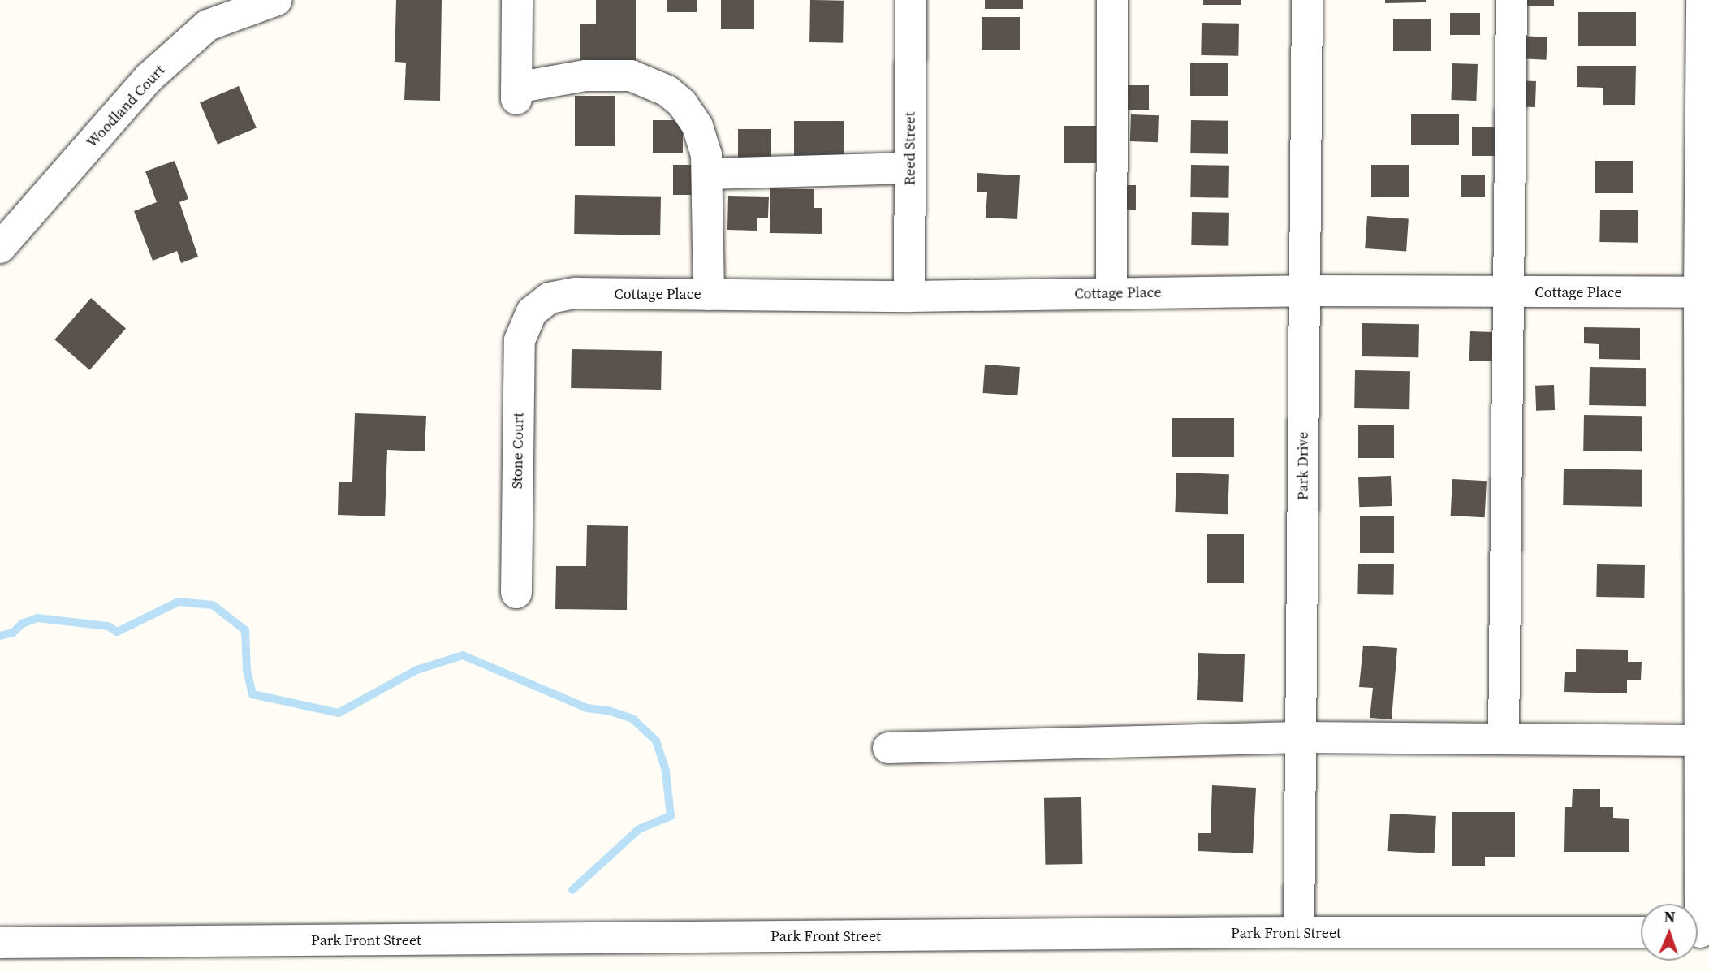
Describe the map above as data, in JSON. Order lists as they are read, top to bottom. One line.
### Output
{"streets":{"street":["Woodland Court","Reed Street","Cottage Place","Stone Court","Park Drive","Park Front Street"]},"crossings":[["Reed Street","Cottage Place"],["Cottage Place","Stone Court"],["Cottage Place","Park Drive"],["Park Drive","Park Front Street"]],"north":"top"}
